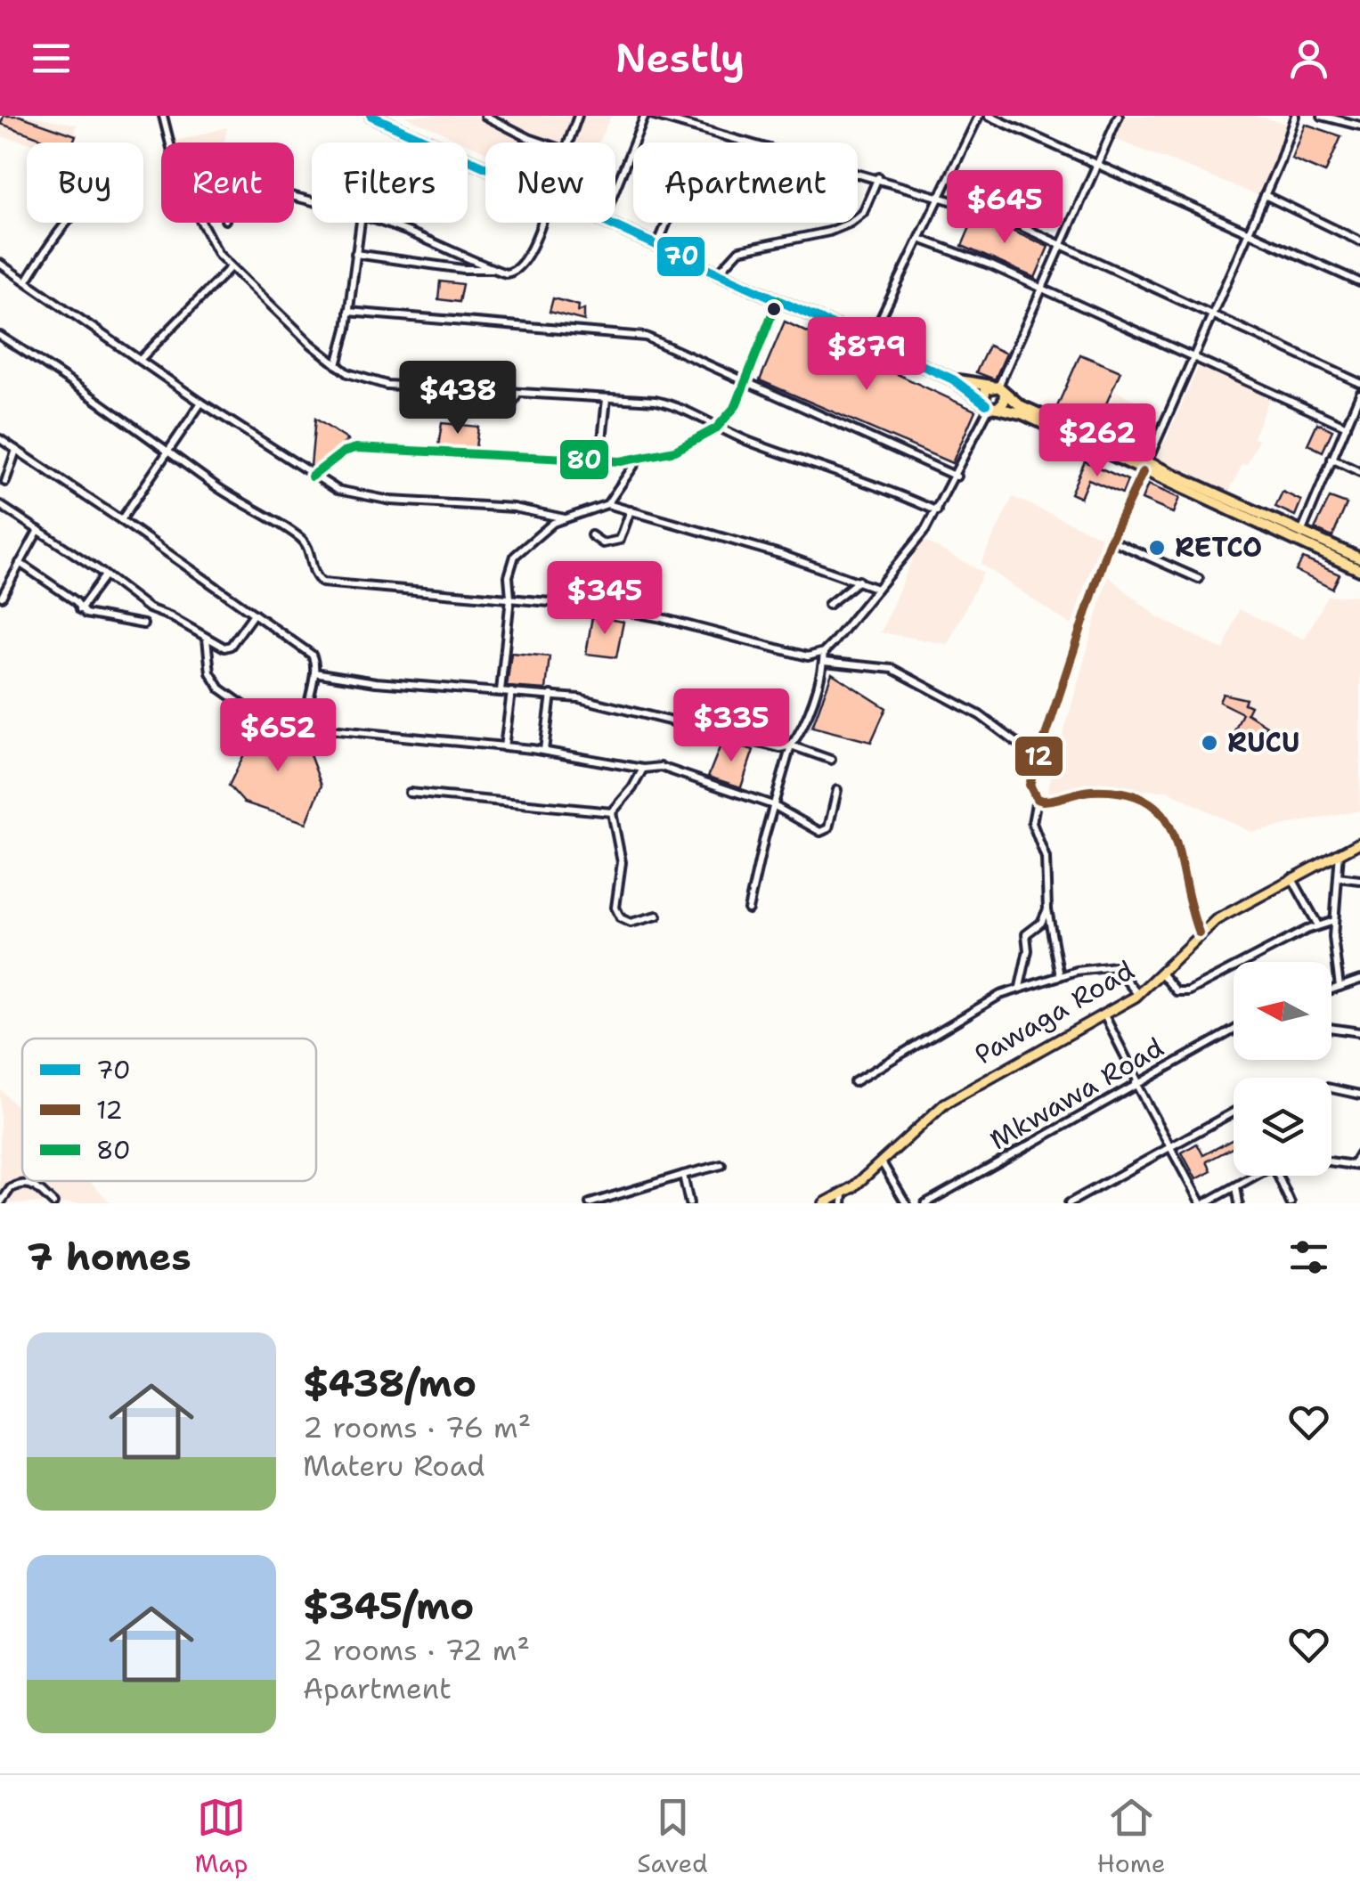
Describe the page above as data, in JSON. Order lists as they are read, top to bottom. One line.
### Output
{"streets":{"main road":["Pawaga Road"],"street":["Mkwawa Road"]},"places":["RETCO","RUCU"],"lines":["transit line 70","transit line 80","transit line 12"],"legend":["70","12","80"],"north":"left","page":{"header":"Nestly","chip":["Buy","Rent","Filters","New","Apartment"],"price":["$645","$879","$438","$262","$345","$335","$652"],"heading":"7 homes","list":[{"name":"$438/mo","note":"2 rooms · 76 m² · Materu Road"},{"name":"$345/mo","note":"2 rooms · 72 m² · Apartment"}],"tabs":["Map","Saved","Home"]}}
